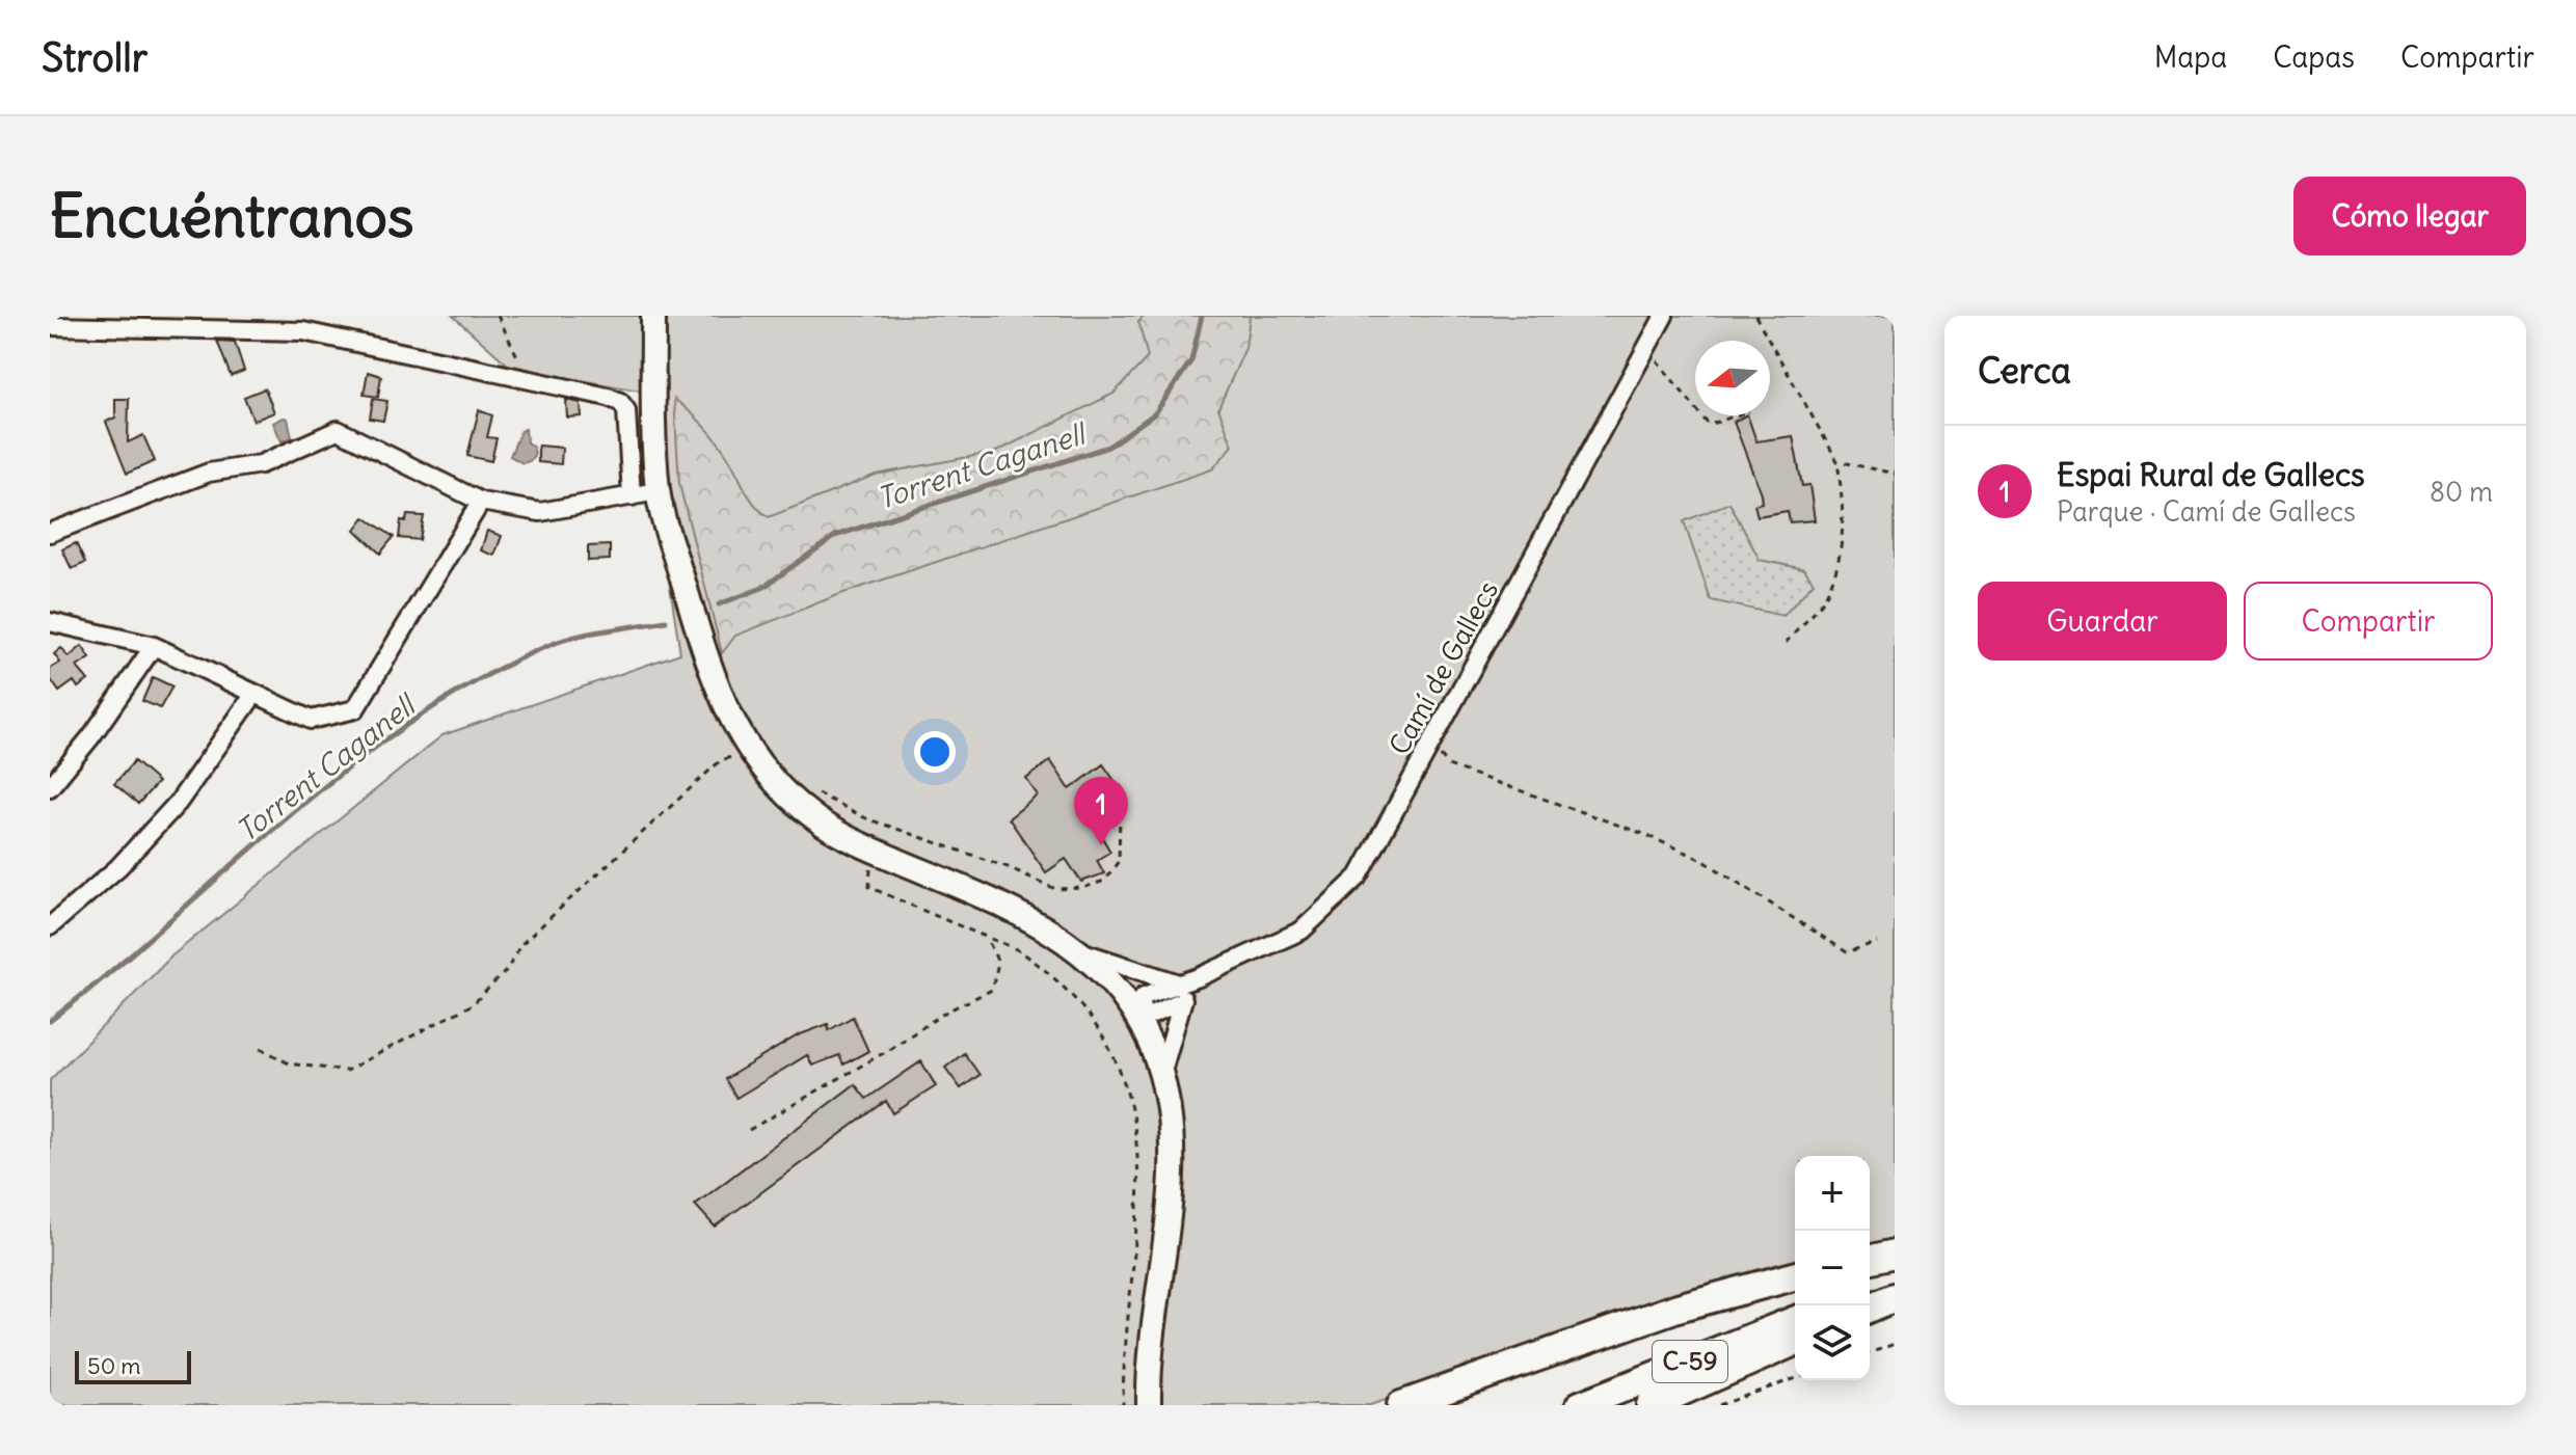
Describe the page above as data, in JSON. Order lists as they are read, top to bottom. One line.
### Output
{"streets":{"highway":["C-59"],"street":["Camí de Gallecs"]},"water":["Torrent Caganell"],"scale_bar":"50 m","north":"left","page":{"header":"Strollr","nav":["Mapa","Capas","Compartir"],"buttons":["Cómo llegar",["Guardar","Compartir"]],"title":"Encuéntranos","heading":"Cerca","list":[{"mark":"1","name":"Espai Rural de Gallecs","note":"Parque · Camí de Gallecs","value":"80 m"}],"pins":"1","map_buttons":["+","−"],"scale":"50 m"}}
